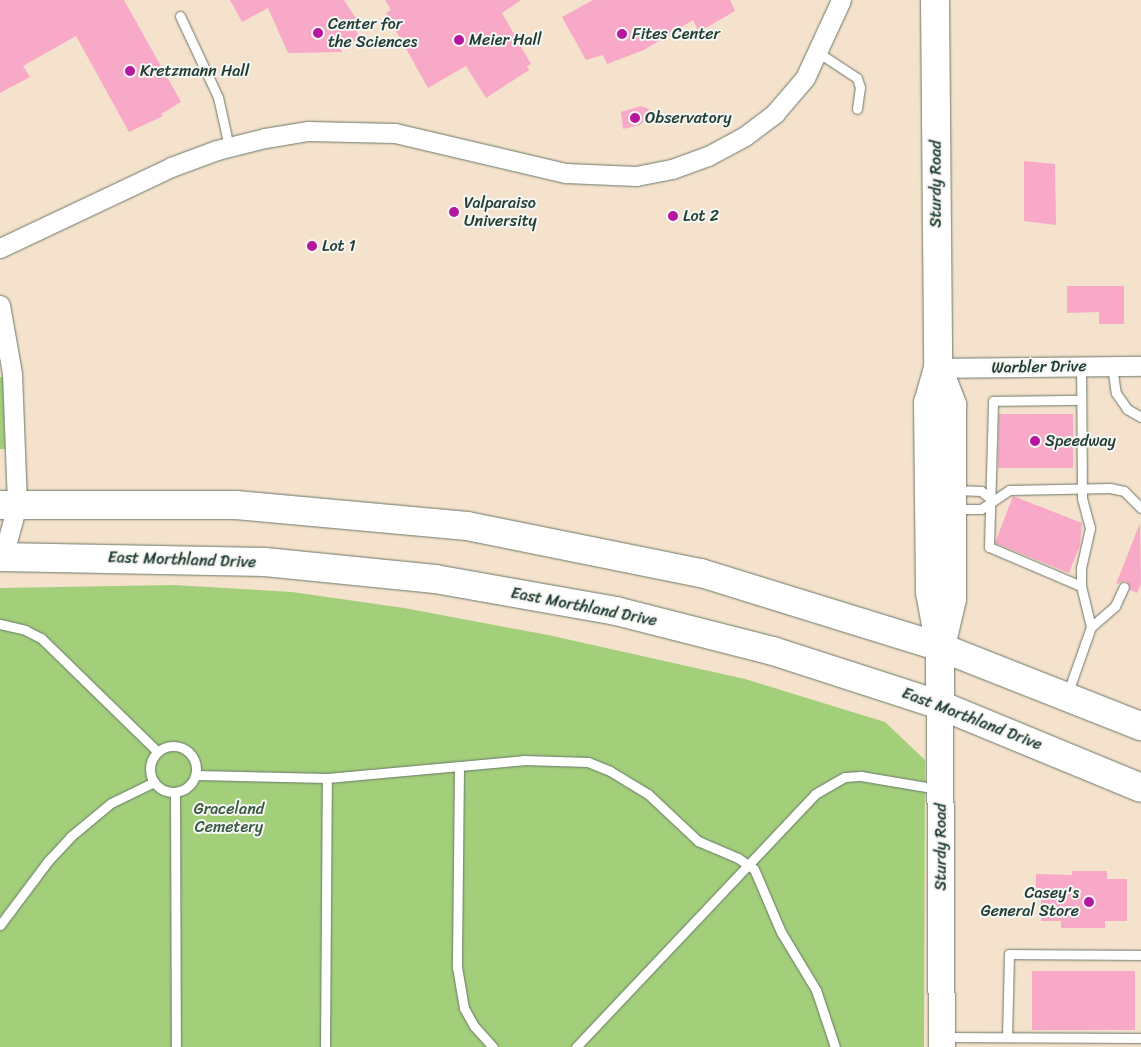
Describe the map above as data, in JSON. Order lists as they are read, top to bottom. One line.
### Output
{"streets":{"main road":["Sturdy Road","East Morthland Drive"],"street":["Warbler Drive"]},"crossings":[["Sturdy Road","Warbler Drive"],["Sturdy Road","East Morthland Drive"]],"parks":["Graceland Cemetery"],"places":["Center for the Sciences","Fites Center","Meier Hall","Kretzmann Hall","Observatory","Valparaiso University","Lot 2","Lot 1","Speedway","Casey's General Store"]}
